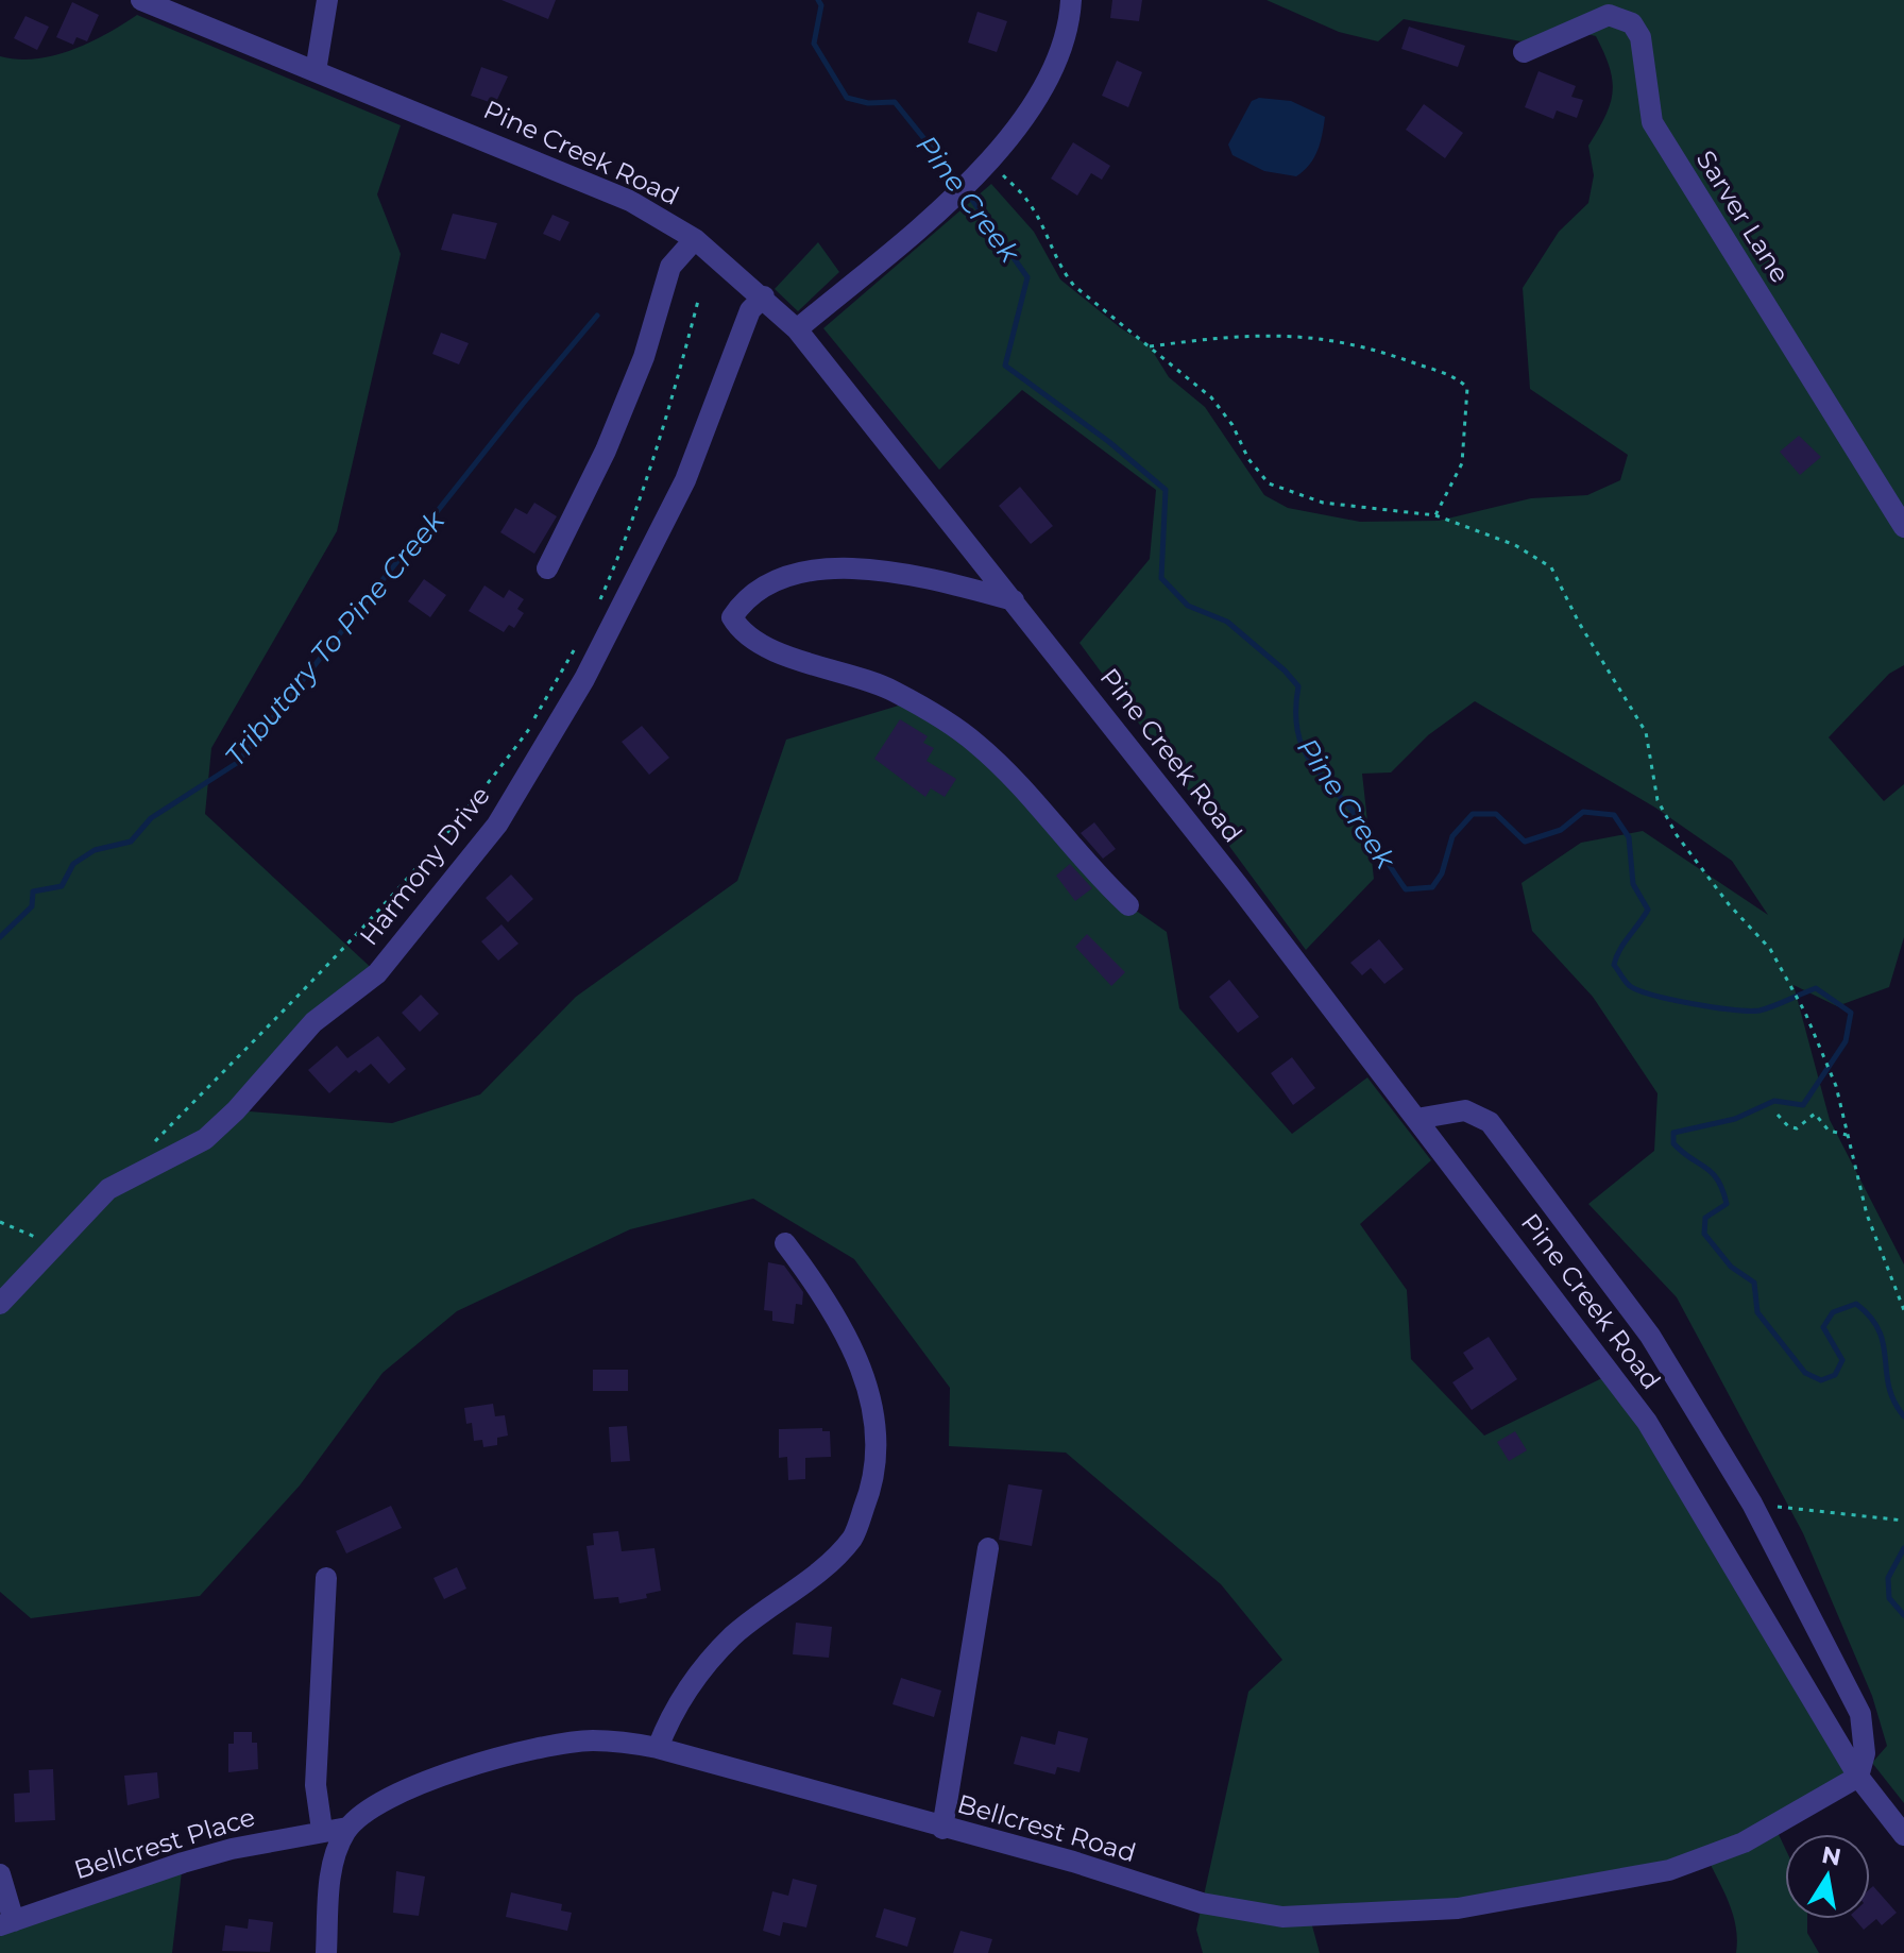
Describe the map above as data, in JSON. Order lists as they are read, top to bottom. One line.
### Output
{"streets":{"street":["Pine Creek Road","Sarver Lane","Harmony Drive","Bellcrest Road","Bellcrest Place"]},"crossings":[["Pine Creek Road","Harmony Drive"],["Pine Creek Road","Bellcrest Road"],["Bellcrest Road","Bellcrest Place"]],"water":["Pine Creek","Tributary To Pine Creek"],"north":"top"}
